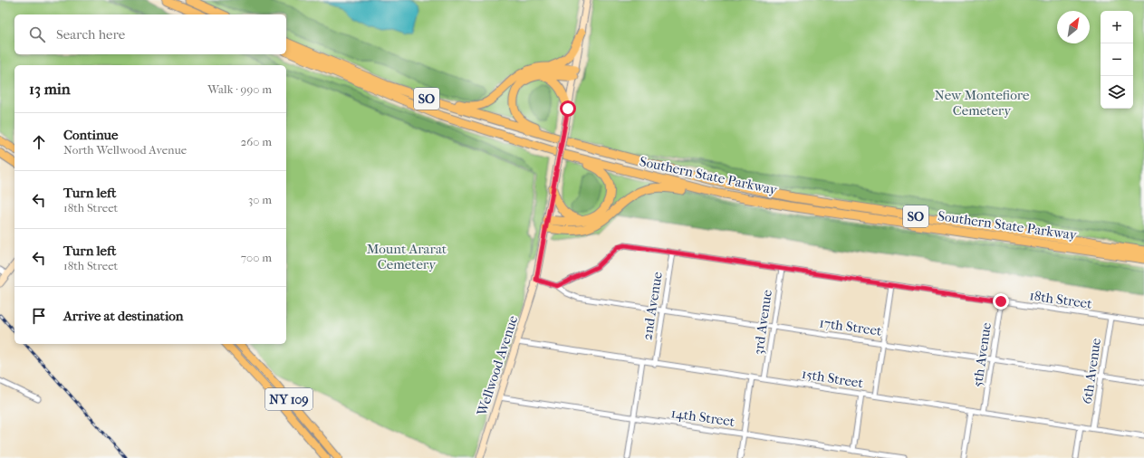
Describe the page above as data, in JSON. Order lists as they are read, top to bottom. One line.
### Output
{"streets":{"highway":["SO","Southern State Parkway"],"main road":["Wellwood Avenue","NY 109"],"street":["18th Street","2nd Avenue","3rd Avenue","17th Street","5th Avenue","6th Avenue","15th Street","14th Street"]},"crossings":[["18th Street","2nd Avenue"],["18th Street","3rd Avenue"],["18th Street","17th Street"],["18th Street","5th Avenue"],["18th Street","6th Avenue"],["2nd Avenue","17th Street"],["2nd Avenue","15th Street"],["3rd Avenue","17th Street"],["3rd Avenue","15th Street"],["17th Street","5th Avenue"],["17th Street","6th Avenue"],["5th Avenue","15th Street"],["Wellwood Avenue","15th Street"],["Wellwood Avenue","14th Street"],["6th Avenue","15th Street"]],"parks":["New Montefiore Cemetery","Mount Ararat Cemetery"],"north":"top right","page":{"map_buttons":["+","−"],"search":"Search here","heading":["13 min","Walk · 990 m"],"list":[["Continue","North Wellwood Avenue","260 m"],["Turn left","18th Street","30 m"],["Turn left","18th Street","700 m"],"Arrive at destination"]}}
